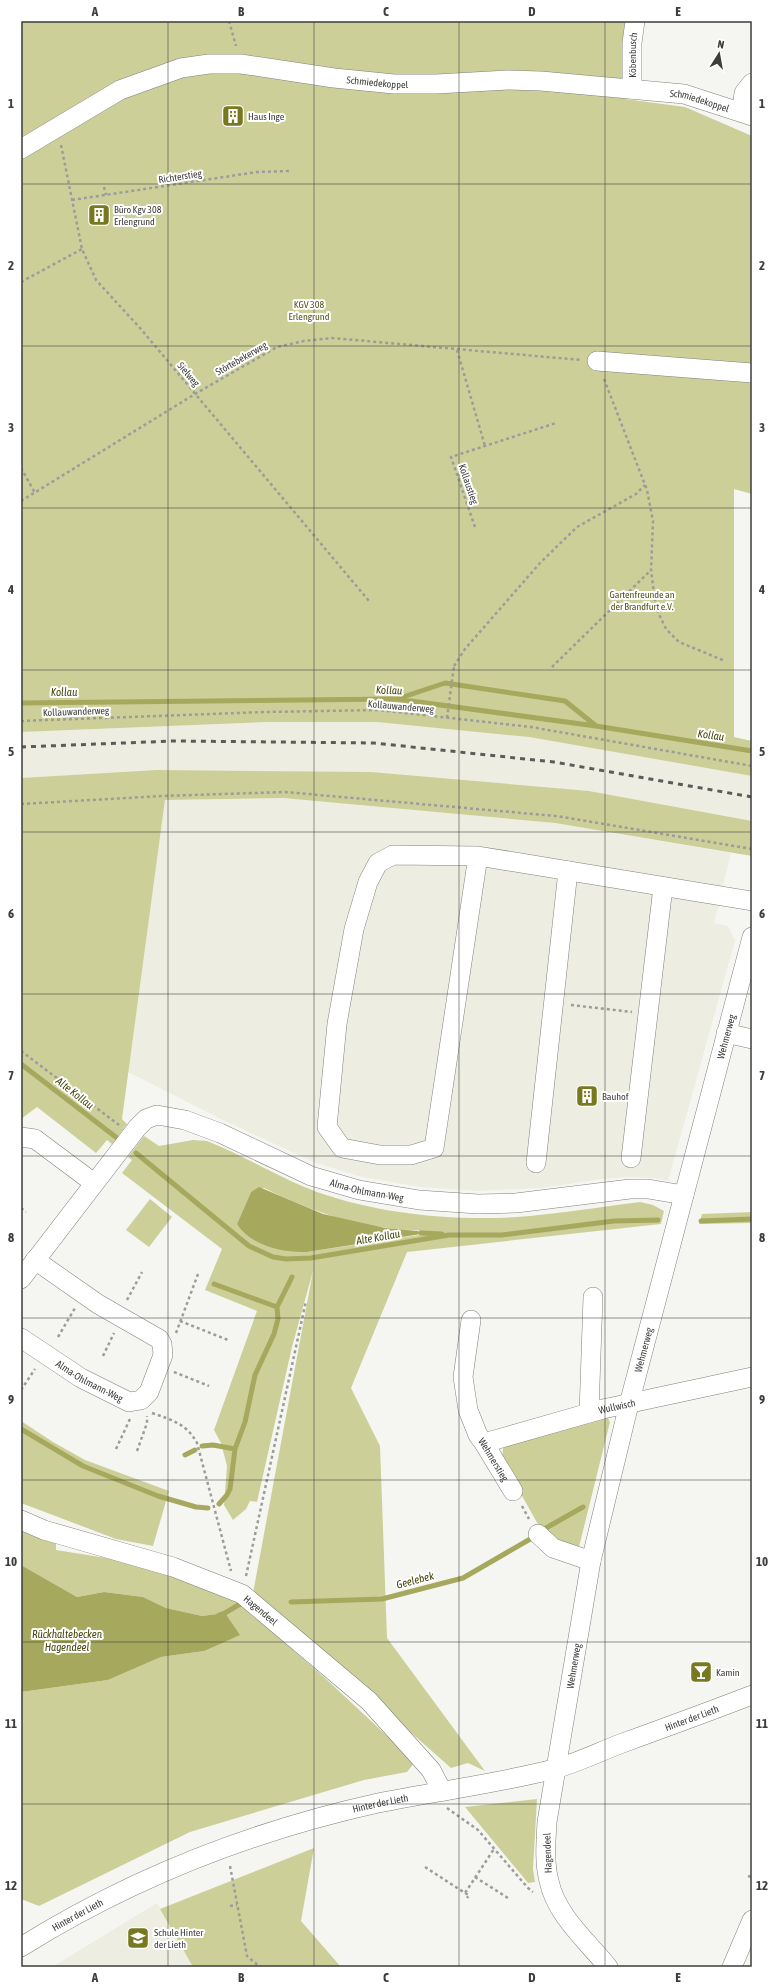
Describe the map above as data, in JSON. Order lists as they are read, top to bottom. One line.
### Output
{"streets":{"street":["Köbenbusch","Schmiedekoppel","Wehmerweg","Alma-Ohlmann-Weg","Wullwisch","Wehmerstieg","Hagendeel","Hinter der Lieth"],"path":["Richterstieg","Störtebekerweg","Sielweg","Kollaustieg","Kollauwanderweg"]},"crossings":[["Köbenbusch","Schmiedekoppel"],["Schmiedekoppel","Sielweg"],["Richterstieg","Sielweg"],["Störtebekerweg","Sielweg"],["Wehmerweg","Alma-Ohlmann-Weg"],["Wehmerweg","Wullwisch"],["Wehmerweg","Hagendeel"],["Wehmerweg","Hinter der Lieth"],["Wullwisch","Wehmerstieg"],["Hagendeel","Hinter der Lieth"]],"water":["Kollau","Alte Kollau","Geelebek","Rückhaltebecken Hagendeel"],"parks":["KGV 308 Erlengrund","Gartenfreunde an der Brandfurt e.V."],"places":{"building":["Haus Inge","Büro Kgv 308 Erlengrund","Bauhof"],"bar":["Kamin"],"school or university":["Schule Hinter der Lieth"]},"north":"top","grid":{"columns":["A","B","C","D","E"],"rows":["1","2","3","4","5","6","7","8","9","10","11","12"]}}
